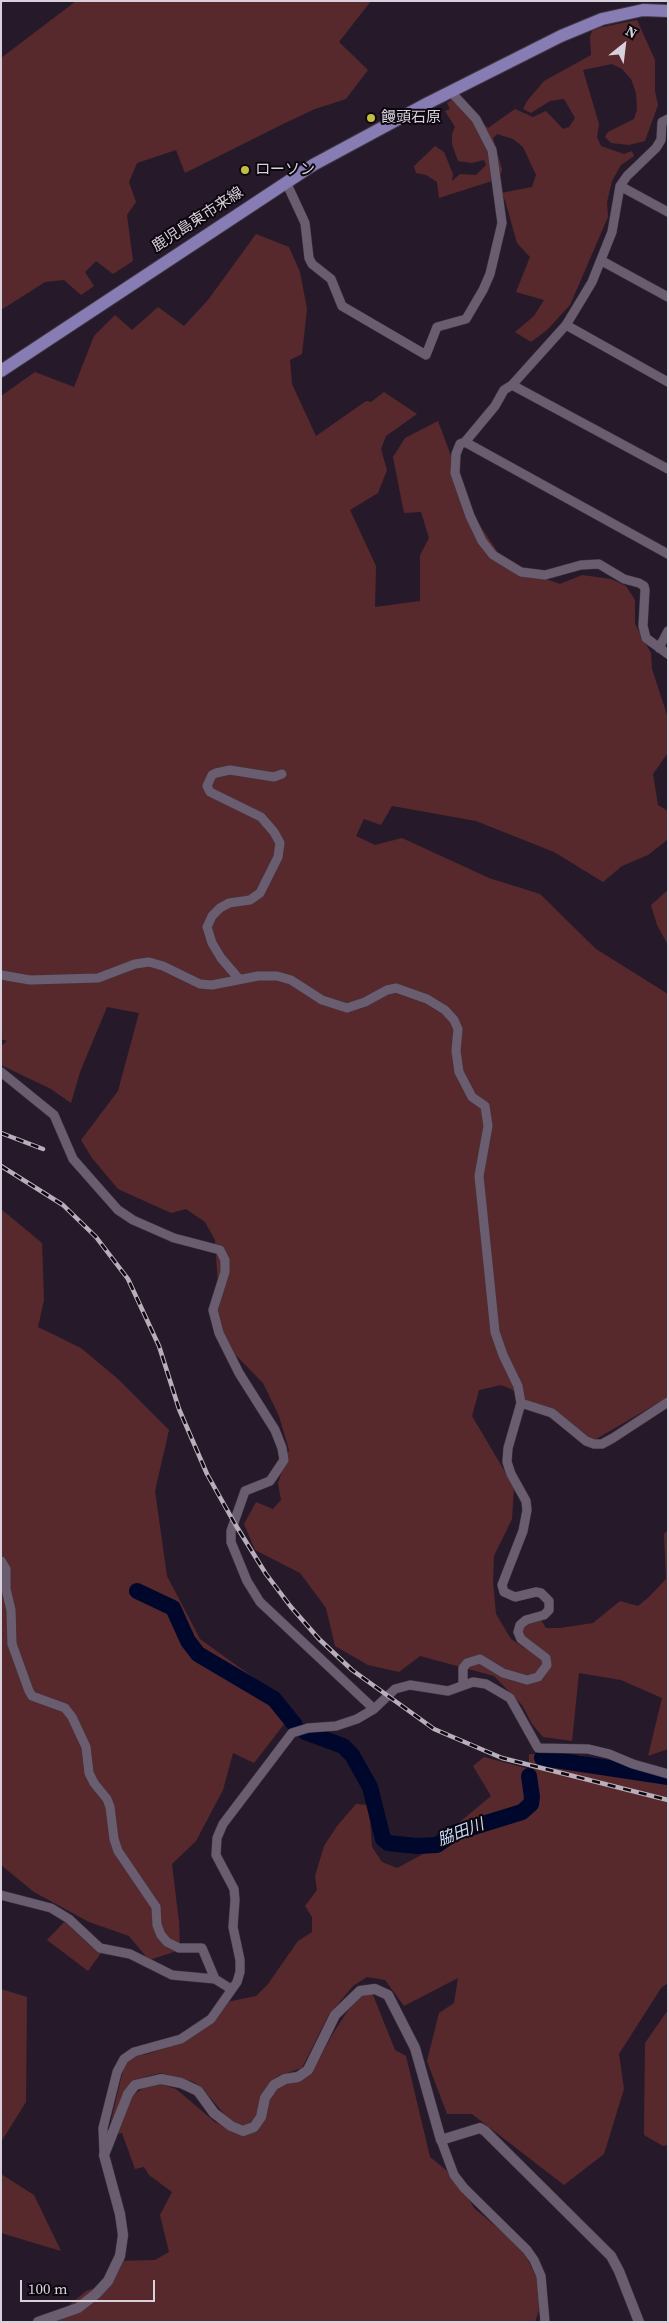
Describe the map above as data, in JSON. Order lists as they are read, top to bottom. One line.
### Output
{"streets":{"main road":["鹿児島東市来線"]},"water":["脇田川"],"places":["饅頭石原","ローソン"],"scale_bar":"100 m","north":"top right"}
